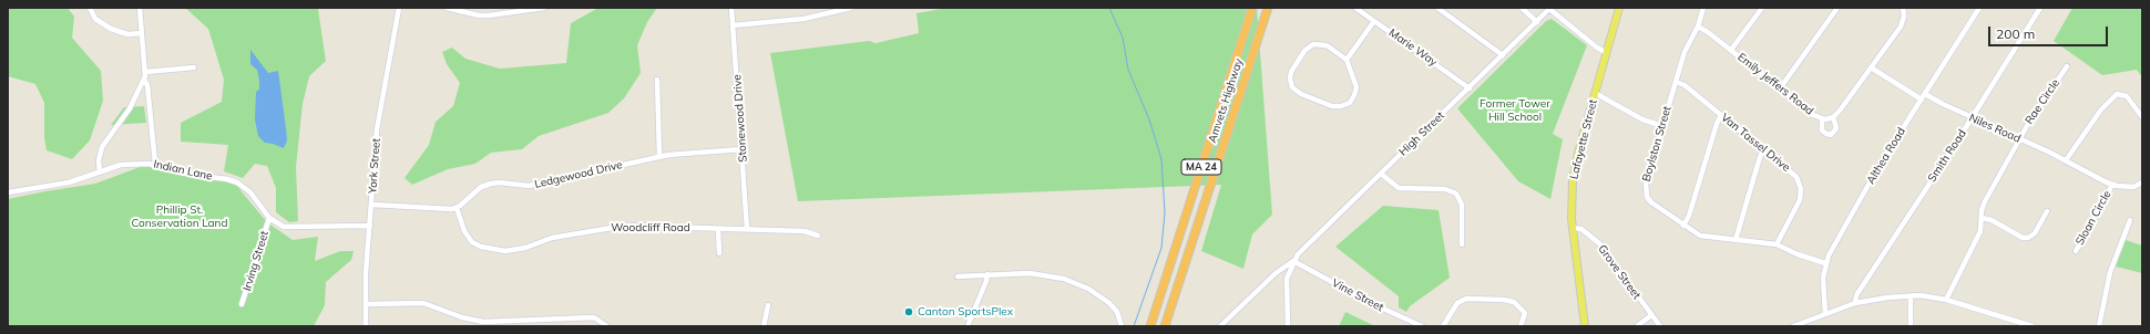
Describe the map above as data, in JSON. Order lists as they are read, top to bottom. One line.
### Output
{"streets":{"highway":["Amvets Highway","MA 24"],"main road":["Lafayette Street"],"street":["Marie Way","Emily Jeffers Road","Rae Circle","Stonewood Drive","Niles Road","High Street","Van Tassel Drive","Boylston Street","Althea Road","Smith Road","York Street","Indian Lane","Ledgewood Drive","Sloan Circle","Woodcliff Road","Irving Street","Grove Street","Vine Street"]},"crossings":[["Marie Way","High Street"],["Emily Jeffers Road","Boylston Street"],["Rae Circle","Niles Road"],["Stonewood Drive","Ledgewood Drive"],["Stonewood Drive","Woodcliff Road"],["Niles Road","Althea Road"],["Niles Road","Smith Road"],["Niles Road","Sloan Circle"],["High Street","Vine Street"],["Lafayette Street","Grove Street"],["Van Tassel Drive","Boylston Street"],["Boylston Street","Althea Road"],["York Street","Indian Lane"],["Indian Lane","Irving Street"],["Ledgewood Drive","Woodcliff Road"]],"parks":["Former Tower Hill School","Phillip St. Conservation Land"],"places":["Canton SportsPlex"],"scale_bar":"200 m"}
